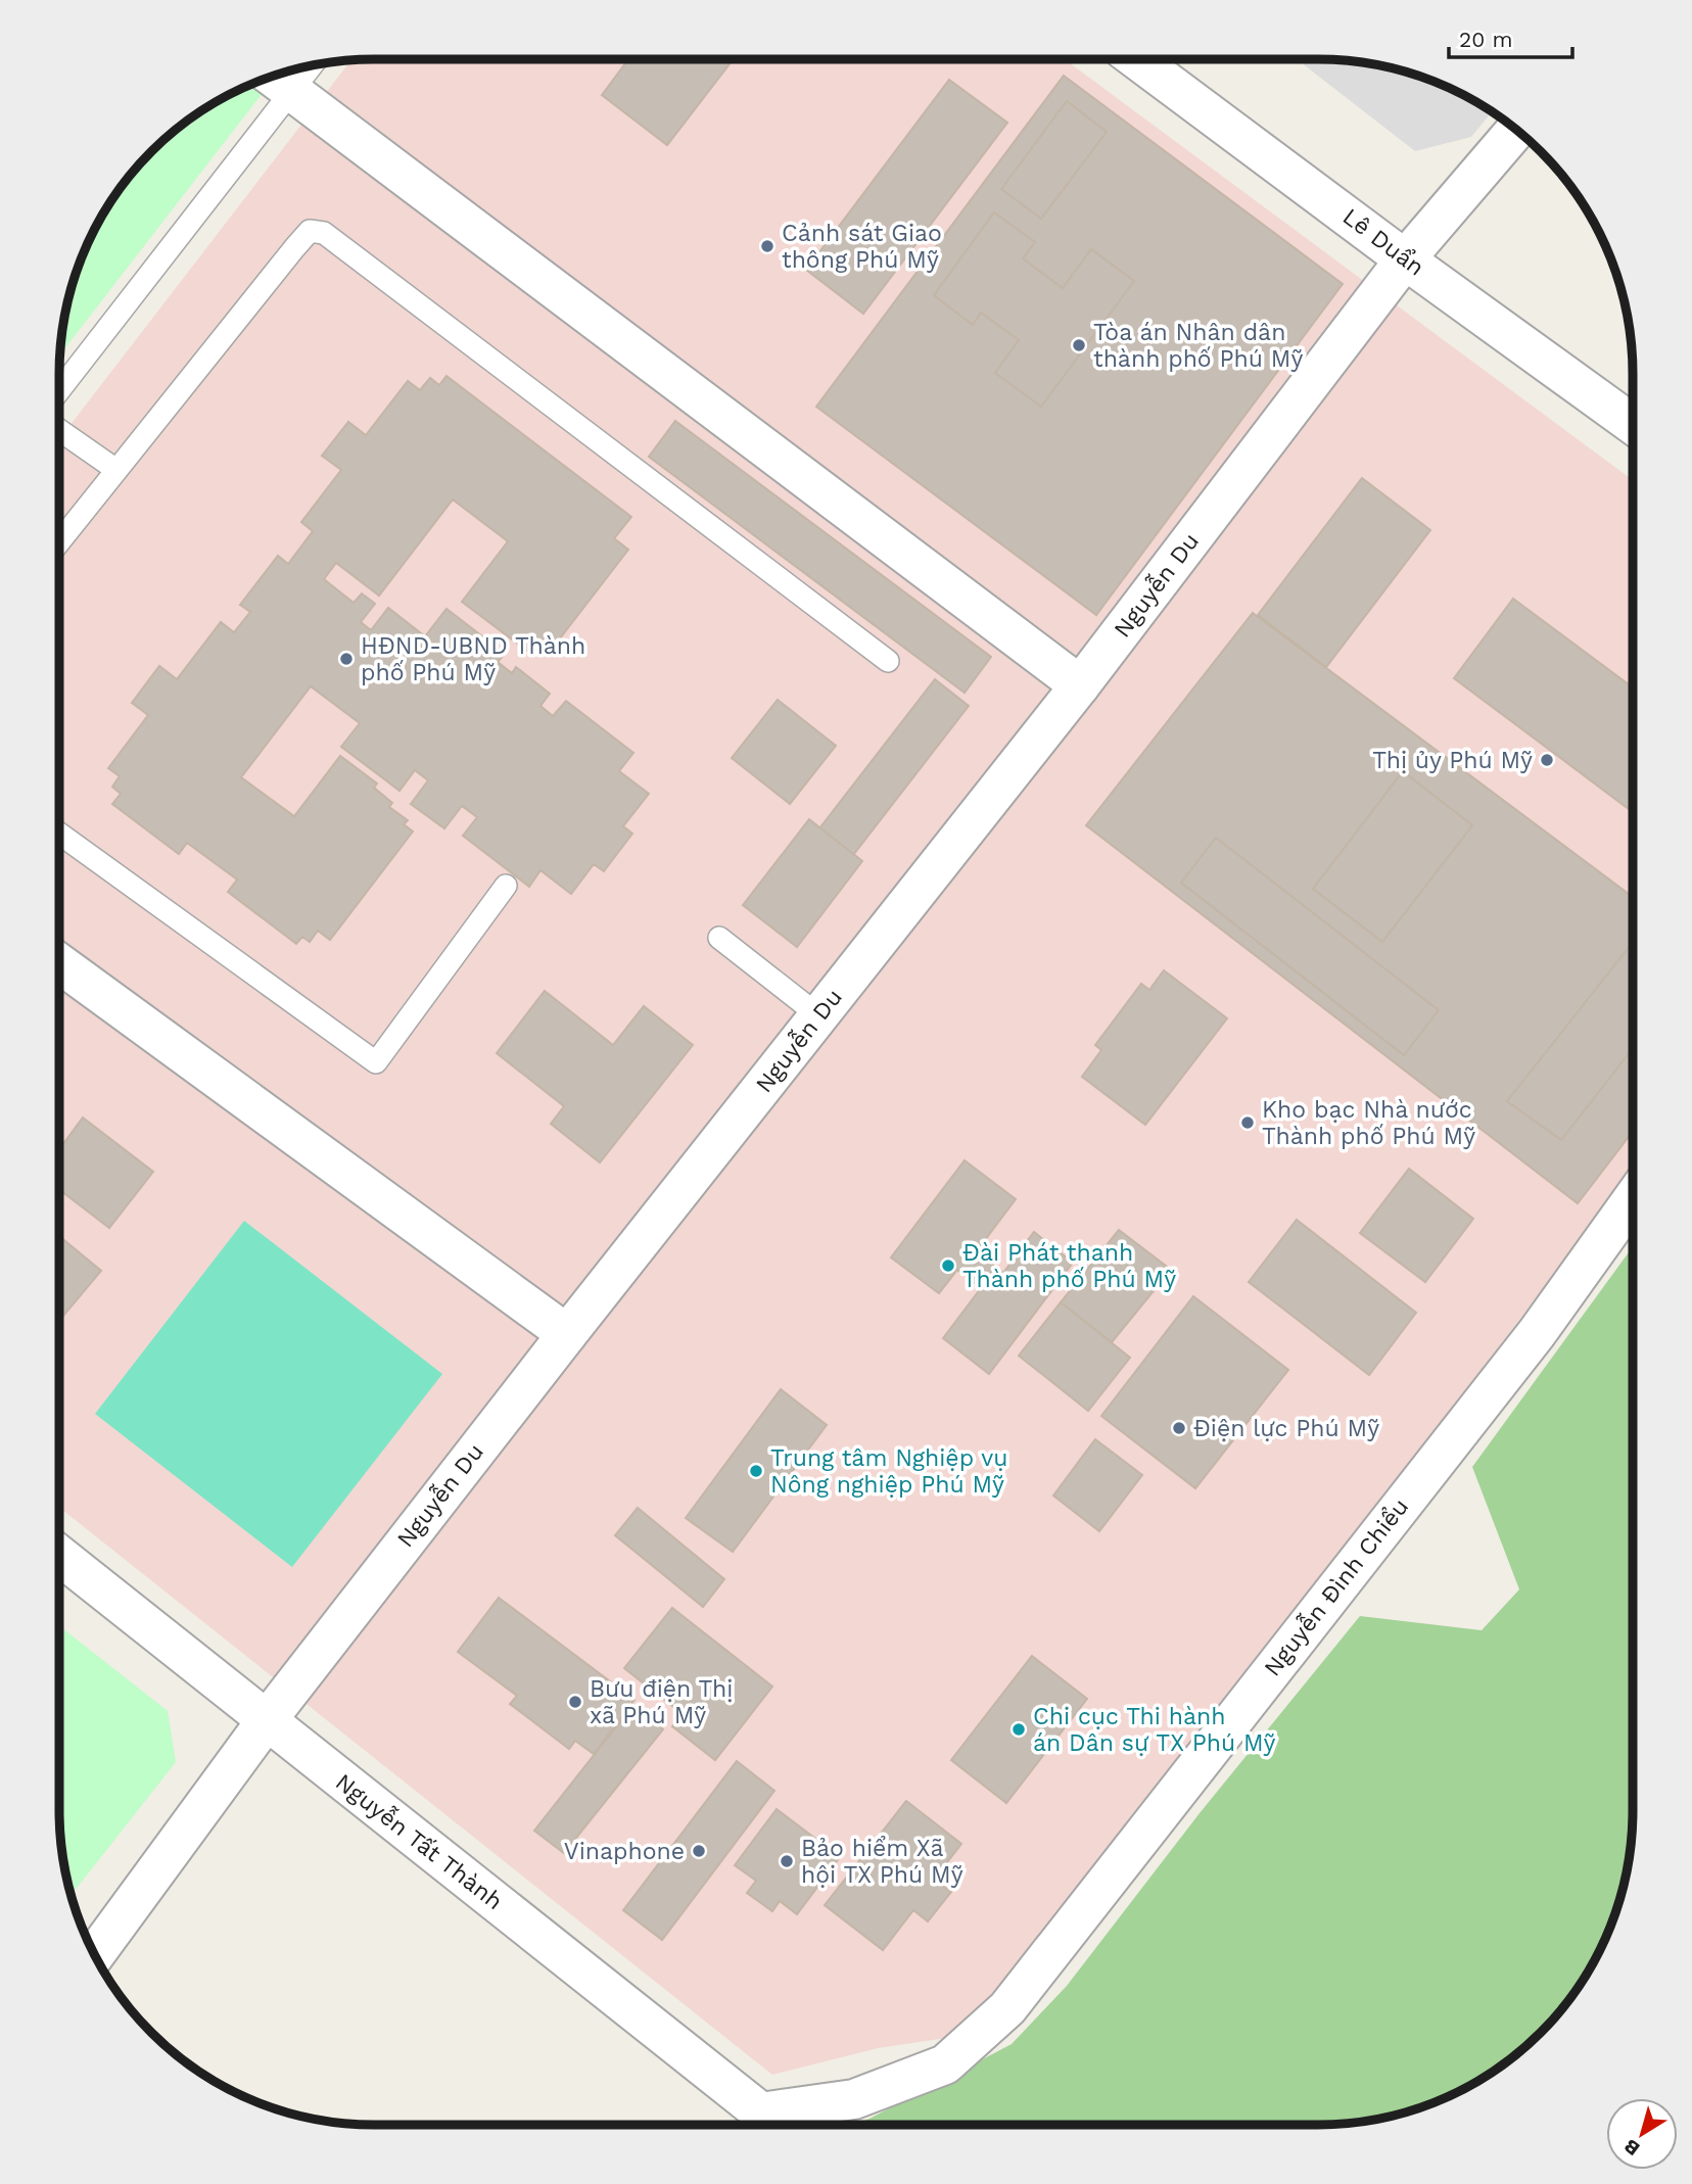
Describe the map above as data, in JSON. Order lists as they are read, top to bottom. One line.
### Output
{"streets":{"street":["Lê Duẩn","Nguyễn Du","Nguyễn Đình Chiểu","Nguyễn Tất Thành"]},"crossings":[["Lê Duẩn","Nguyễn Du"],["Nguyễn Du","Nguyễn Tất Thành"],["Nguyễn Đình Chiểu","Nguyễn Tất Thành"]],"places":["Cảnh sát Giao thông Phú Mỹ","Tòa án Nhân dân thành phố Phú Mỹ","HĐND-UBND Thành phố Phú Mỹ","Thị ủy Phú Mỹ","Kho bạc Nhà nước Thành phố Phú Mỹ","Đài Phát thanh Thành phố Phú Mỹ","Điện lực Phú Mỹ","Trung tâm Nghiệp vụ Nông nghiệp Phú Mỹ","Bưu điện Thị xã Phú Mỹ","Chi cục Thi hành án Dân sự TX Phú Mỹ","Vinaphone","Bảo hiểm Xã hội TX Phú Mỹ"],"scale_bar":"20 m","north":"bottom left"}
